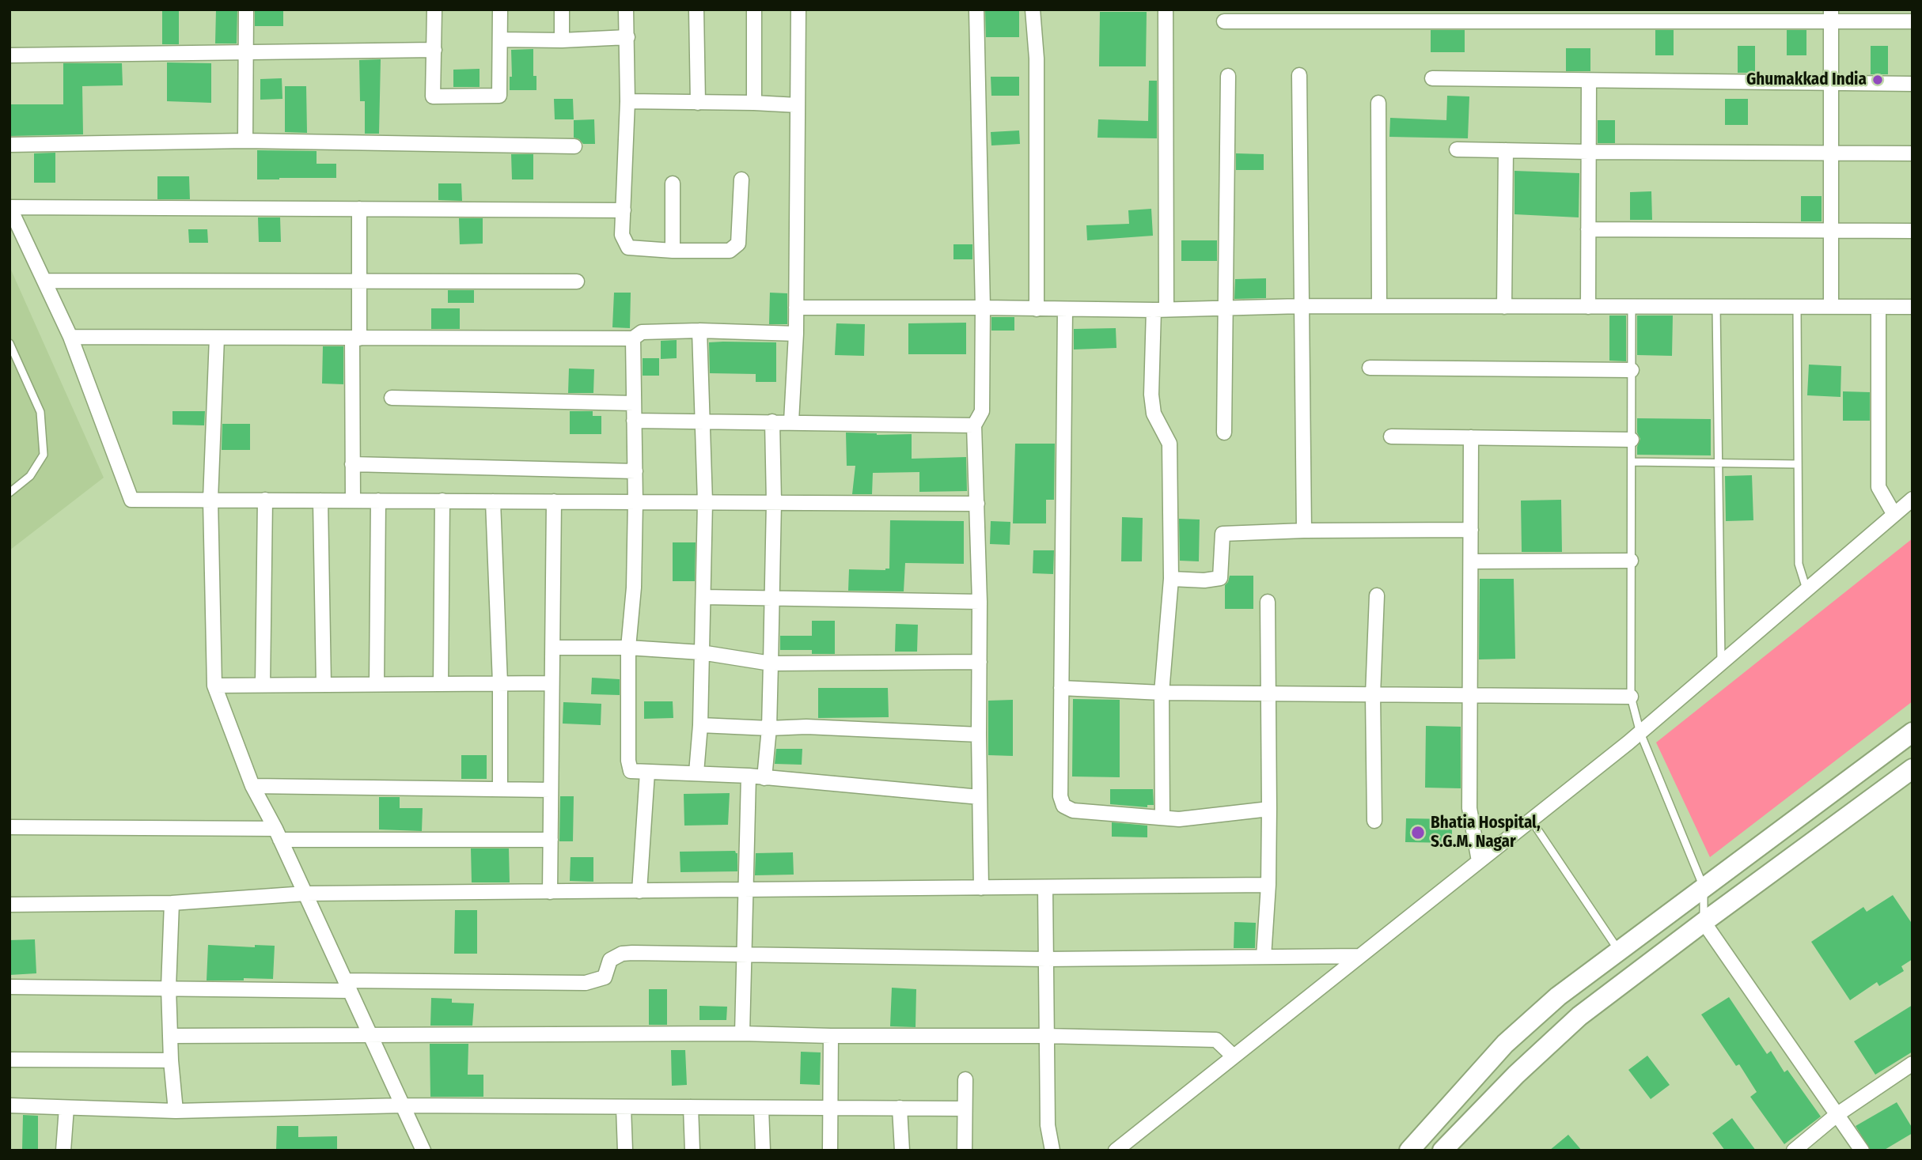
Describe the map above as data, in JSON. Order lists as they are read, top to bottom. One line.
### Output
{"places":["Ghumakkad India","Bhatia Hospital, S.G.M. Nagar"]}
